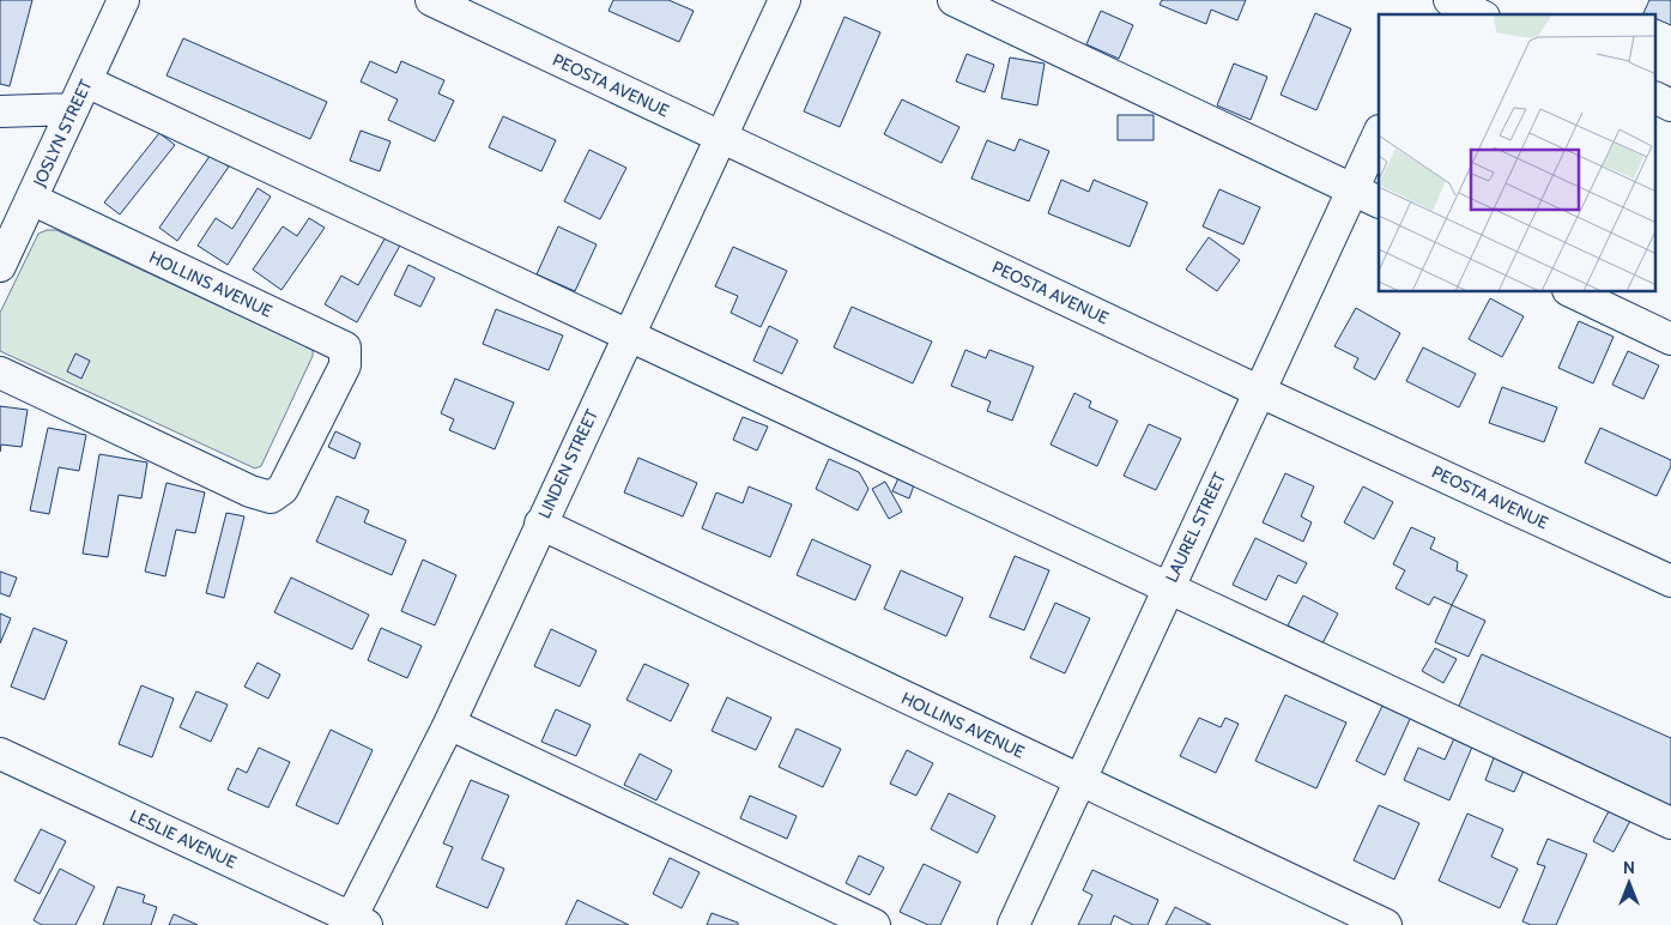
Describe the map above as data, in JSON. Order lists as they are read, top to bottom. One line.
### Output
{"streets":{"street":["PEOSTA AVENUE","JOSLYN STREET","HOLLINS AVENUE","LINDEN STREET","LAUREL STREET","LESLIE AVENUE"]},"crossings":[["PEOSTA AVENUE","LINDEN STREET"],["PEOSTA AVENUE","LAUREL STREET"],["JOSLYN STREET","HOLLINS AVENUE"],["HOLLINS AVENUE","LINDEN STREET"],["HOLLINS AVENUE","LAUREL STREET"],["LINDEN STREET","LESLIE AVENUE"]],"north":"top"}
